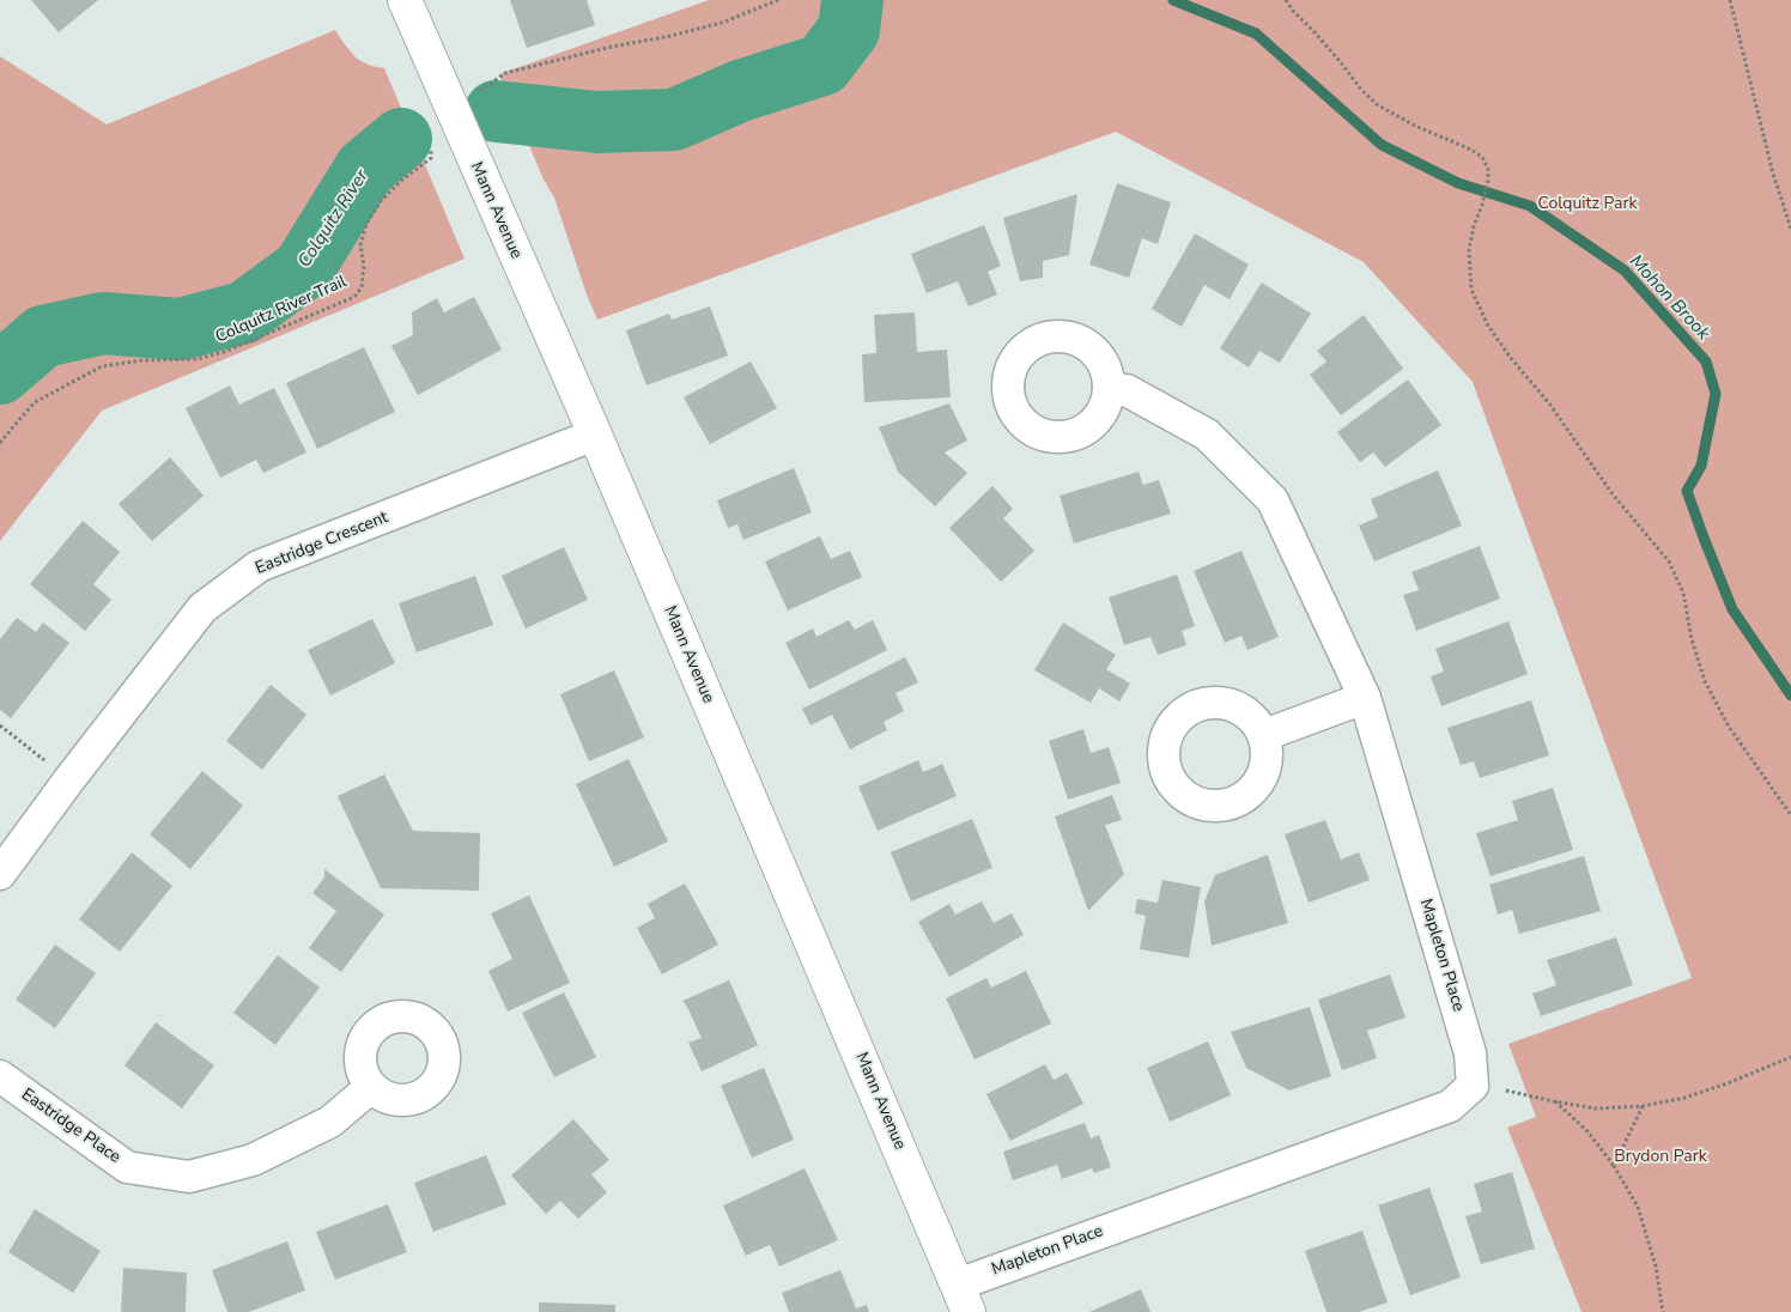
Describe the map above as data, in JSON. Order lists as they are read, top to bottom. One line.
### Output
{"streets":{"main road":["Mann Avenue"],"street":["Eastridge Crescent","Mapleton Place","Eastridge Place"],"path":["Colquitz River Trail"]},"crossings":[["Mann Avenue","Colquitz River Trail"],["Mann Avenue","Eastridge Crescent"],["Mann Avenue","Mapleton Place"]],"water":["Colquitz River","Mohon Brook"],"parks":["Colquitz Park","Brydon Park"]}
